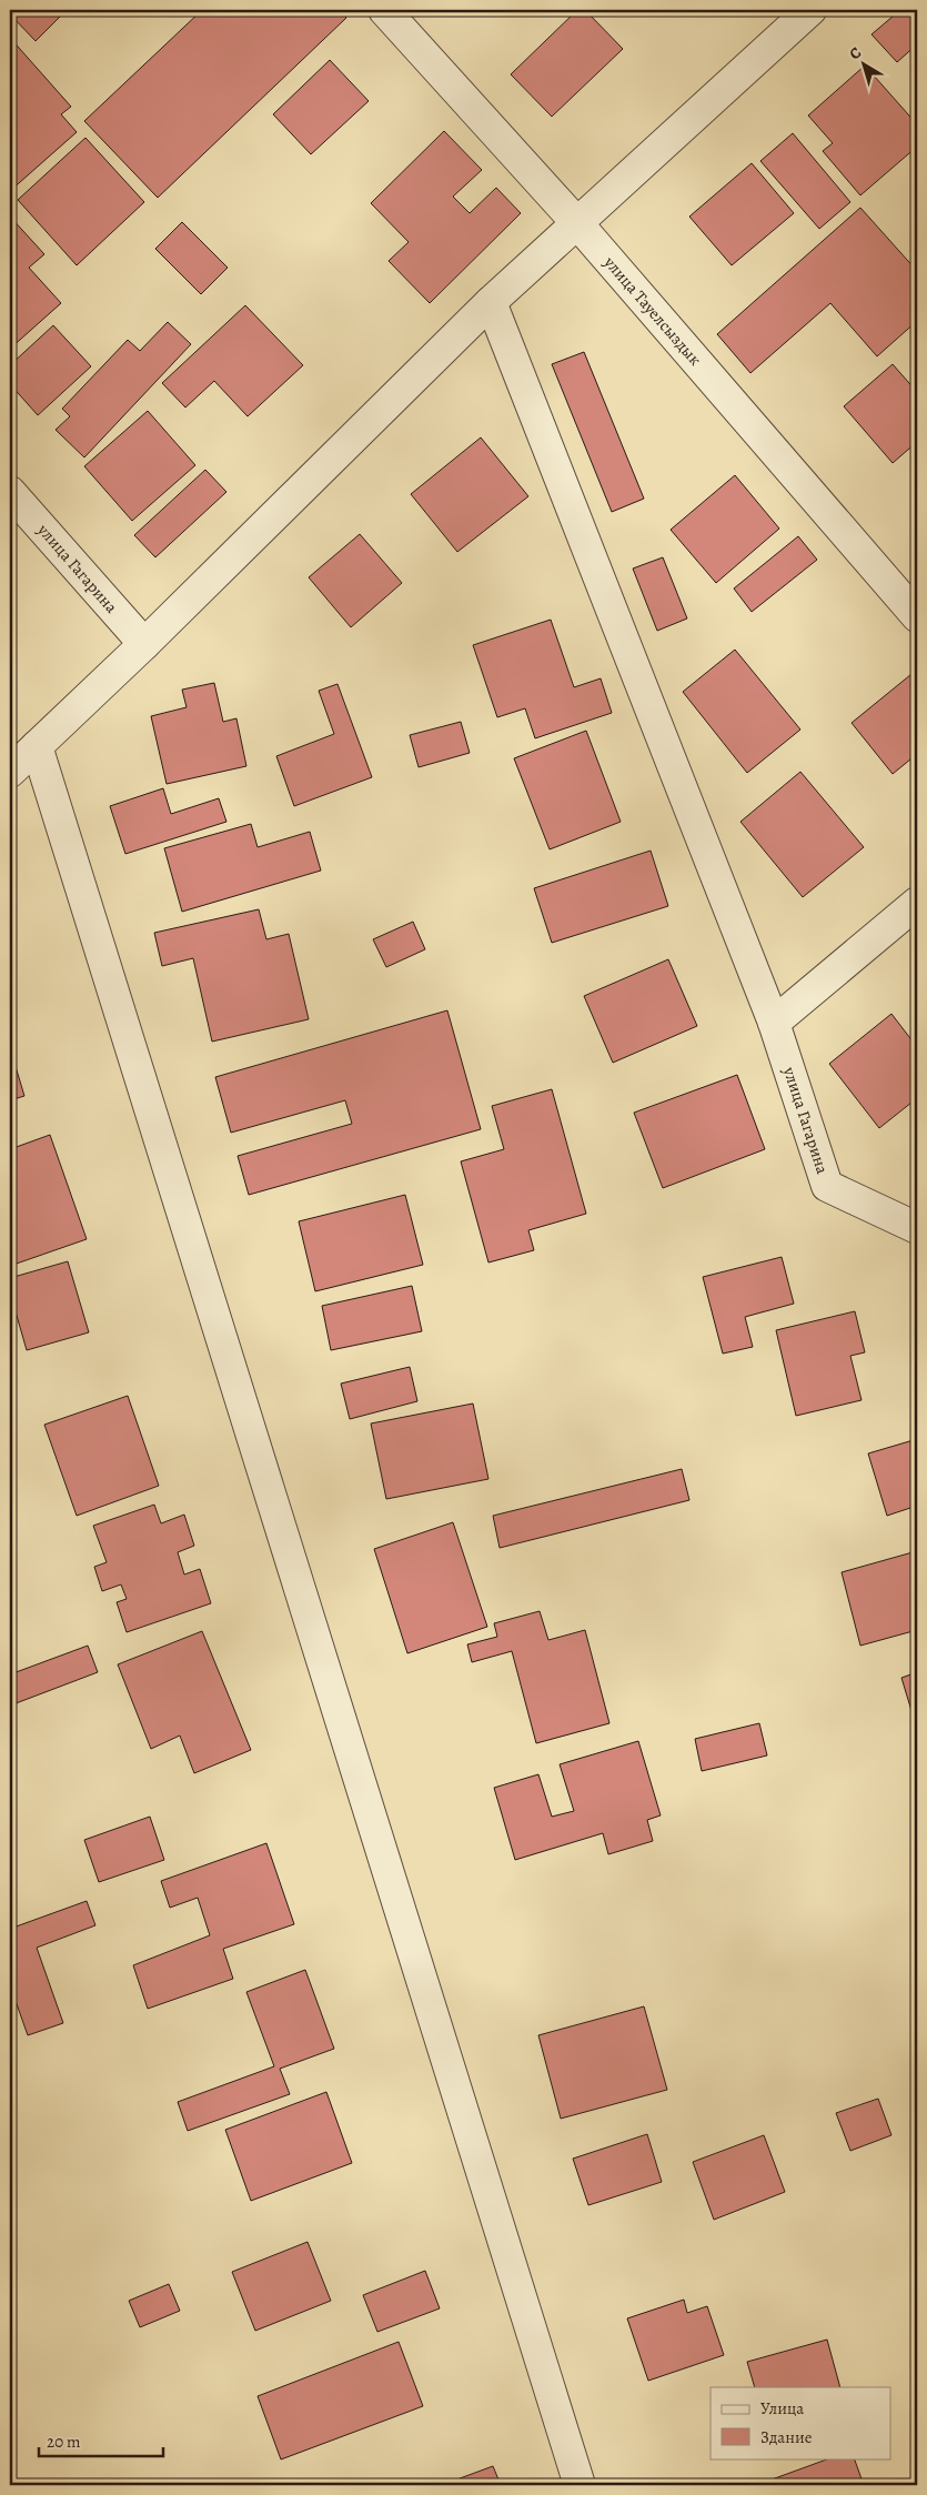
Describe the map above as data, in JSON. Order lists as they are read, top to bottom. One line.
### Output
{"streets":{"street":["улица Тауелсыздык","улица Гагарина"]},"legend":["Улица","Здание"],"scale_bar":"20 m","north":"top left"}
